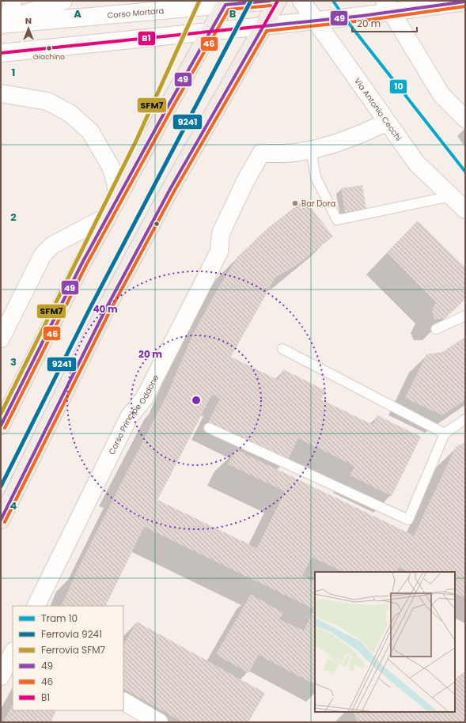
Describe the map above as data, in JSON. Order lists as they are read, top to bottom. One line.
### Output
{"streets":{"street":["Corso Mortara","Via Antonio Cecchi","Corso Principe Oddone"]},"places":["Giachino","Bar Dora"],"lines":["tram line 10","rail line 9241","rail line SFM7","transit line 49","transit line B1","transit line 46"],"legend":["Tram 10","Ferrovia 9241","Ferrovia SFM7","49","46","B1"],"scale_bar":"20 m","north":"top","grid":{"columns":["A","B"],"rows":["1","2","3","4"]},"rings":["40 m","20 m"]}
